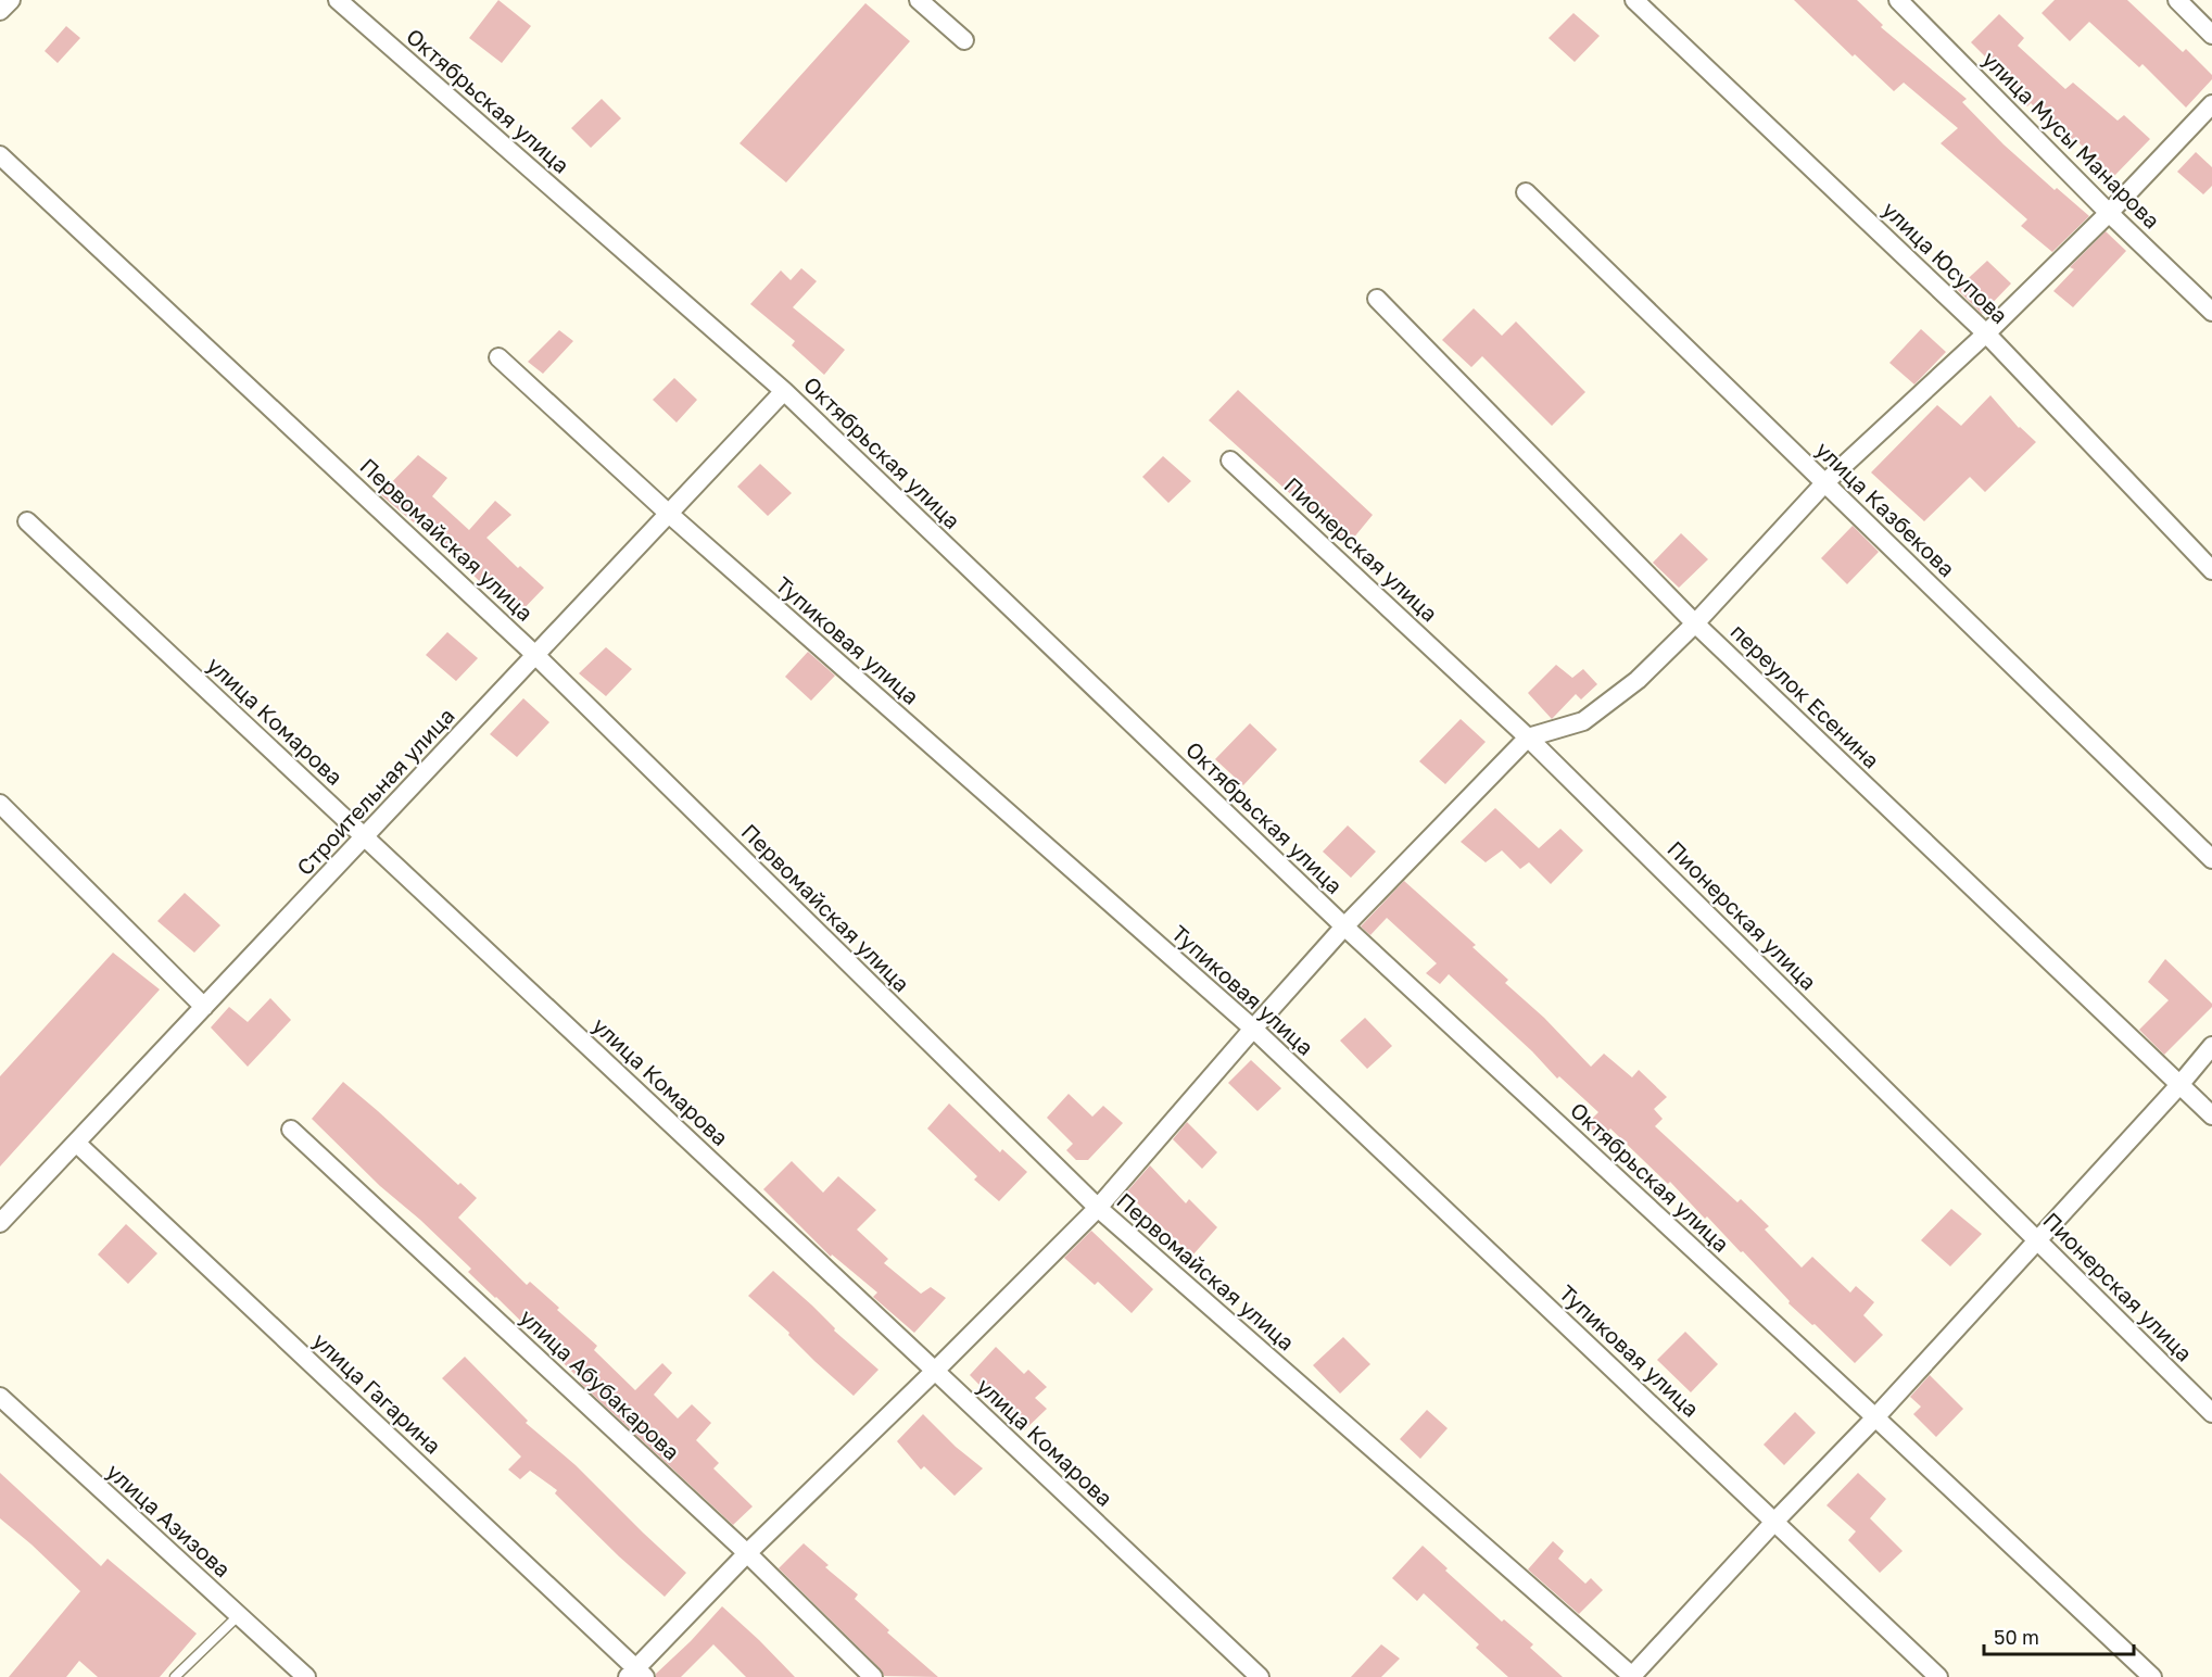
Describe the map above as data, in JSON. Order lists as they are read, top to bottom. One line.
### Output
{"streets":{"street":["Октябрьская улица","улица Мусы Манарова","улица Юсупова","улица Казбекова","Первомайская улица","Пионерская улица","Тупиковая улица","переулок Есенина","улица Комарова","Строительная улица","улица Абубакарова","улица Гагарина","улица Азизова"]},"crossings":[["Октябрьская улица","Строительная улица"],["Первомайская улица","Строительная улица"],["Тупиковая улица","Строительная улица"],["улица Комарова","Строительная улица"],["Строительная улица","улица Гагарина"]],"scale_bar":"50 m"}
